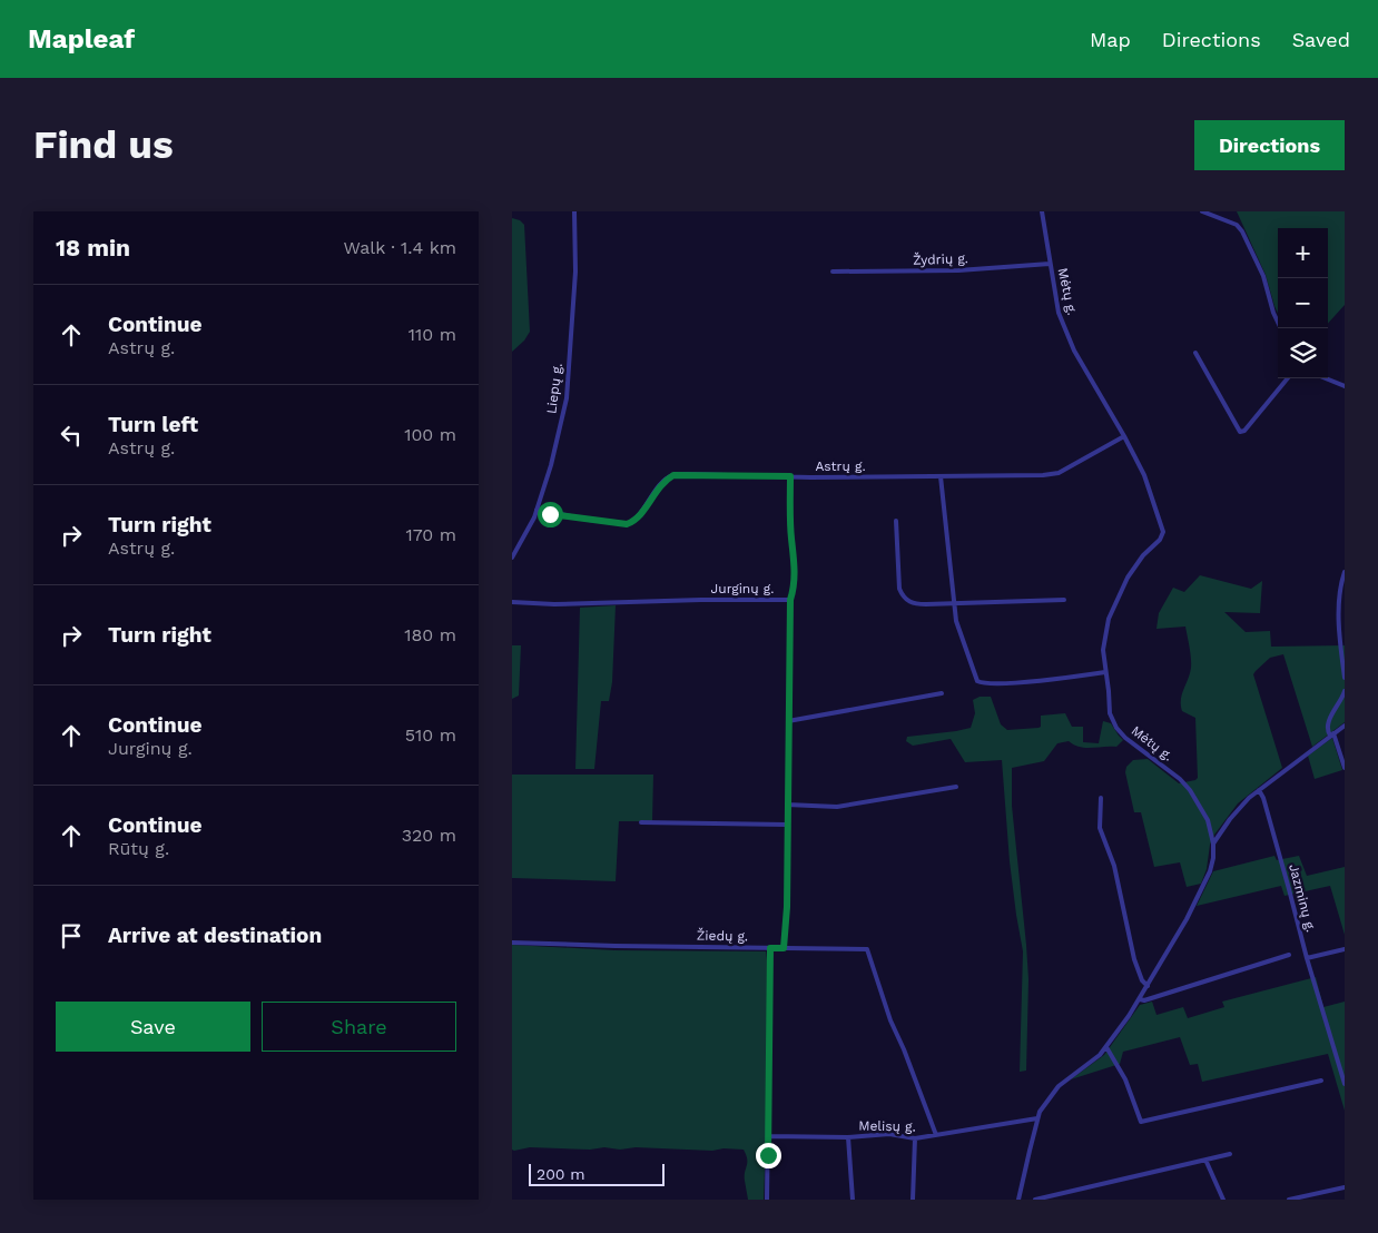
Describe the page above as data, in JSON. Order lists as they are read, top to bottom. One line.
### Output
{"streets":{"street":["Žydrių g.","Mėtų g.","Liepų g.","Astrų g.","Jurginų g.","Jazminų g.","Žiedų g.","Melisų g."]},"crossings":[["Žydrių g.","Mėtų g."],["Mėtų g.","Astrų g."],["Mėtų g.","Melisų g."],["Liepų g.","Astrų g."],["Jurginų g.","Žiedų g."],["Žiedų g.","Melisų g."]],"scale_bar":"200 m","page":{"header":"Mapleaf","nav":["Map","Directions","Saved"],"buttons":["Directions",["Save","Share"]],"title":"Find us","heading":["18 min","Walk · 1.4 km"],"map_buttons":["+","−"],"list":[["Continue","Astrų g.","110 m"],["Turn left","Astrų g.","100 m"],["Turn right","Astrų g.","170 m"],["Turn right","180 m"],["Continue","Jurginų g.","510 m"],["Continue","Rūtų g.","320 m"],"Arrive at destination"],"scale":"200 m"}}
